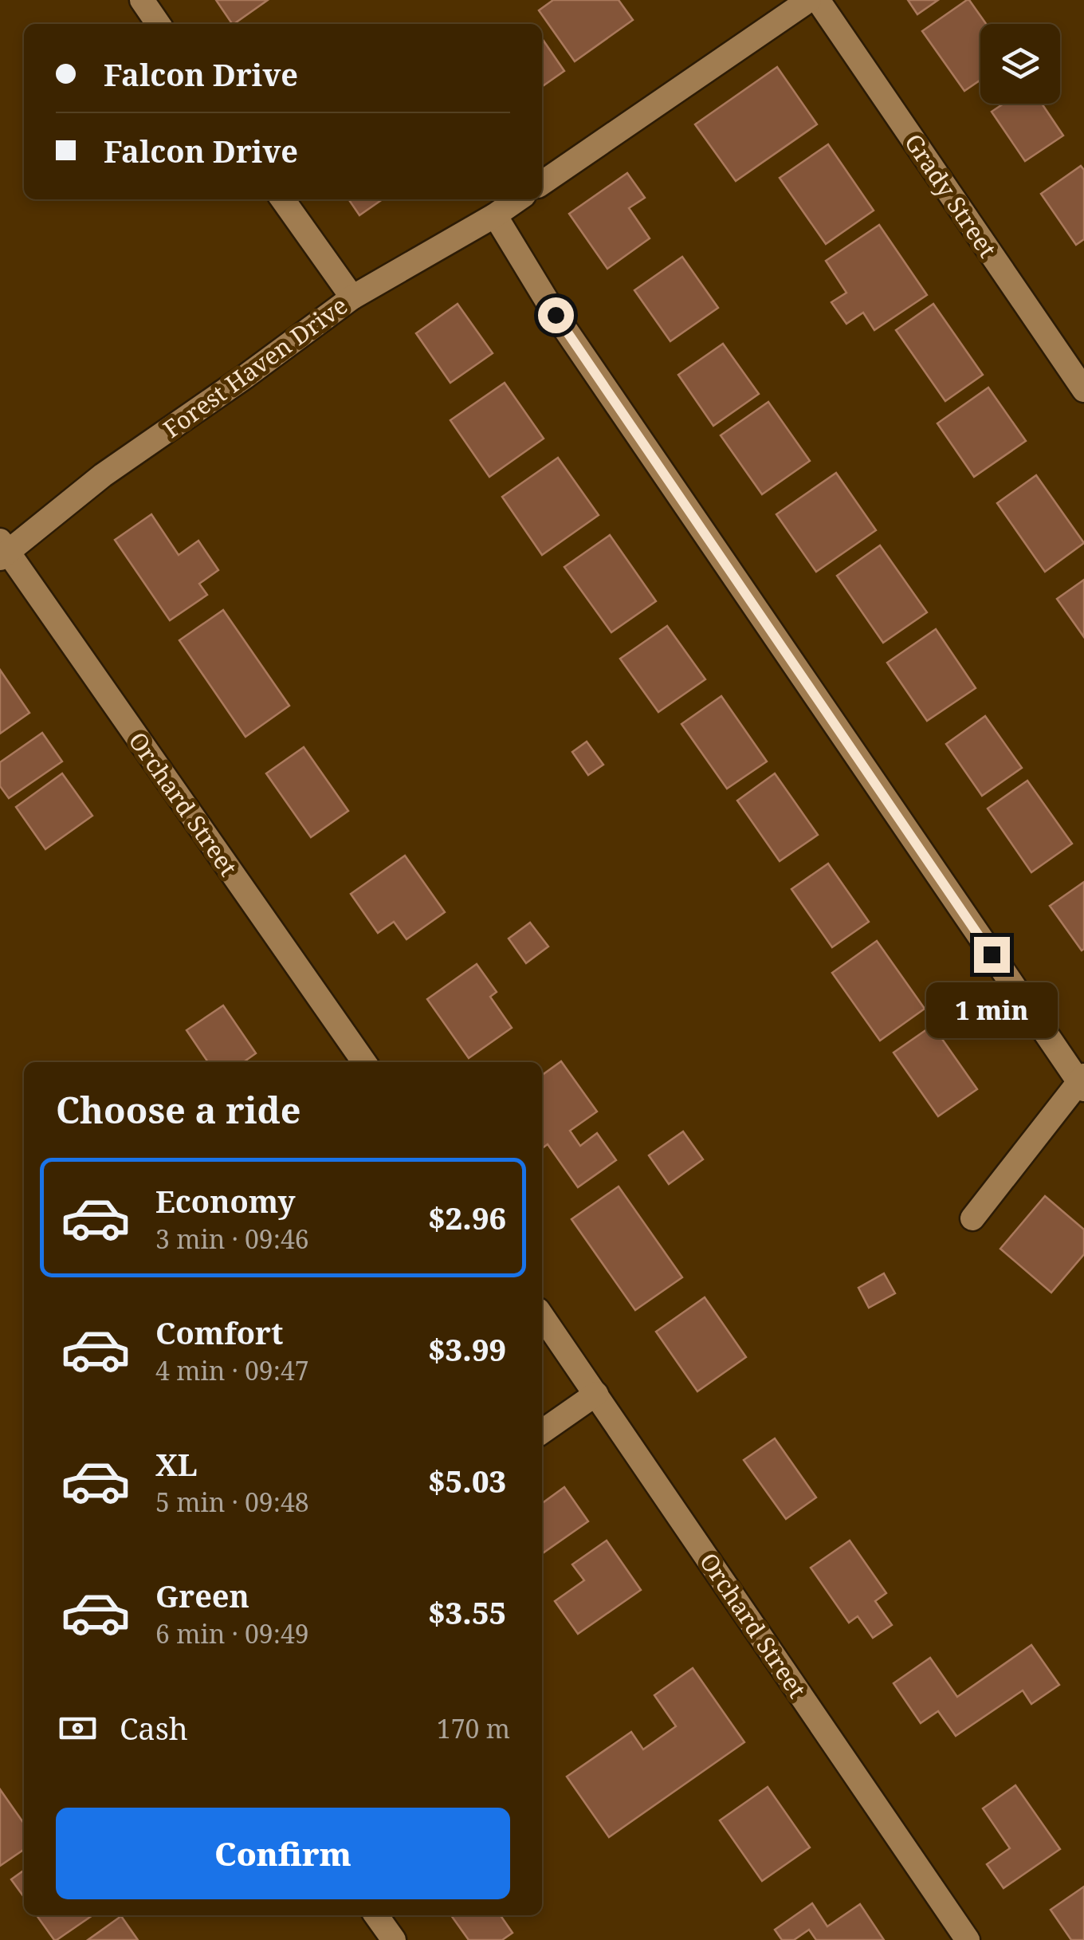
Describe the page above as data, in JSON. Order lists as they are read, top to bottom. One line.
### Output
{"streets":{"street":["Grady Street","Forest Haven Drive","Orchard Street"]},"crossings":[["Forest Haven Drive","Orchard Street"]],"page":{"banner":["Falcon Drive","Falcon Drive"],"bubble":"1 min","heading":"Choose a ride","list":[{"name":"Economy","note":"3 min · 09:46","value":"$2.96"},{"name":"Comfort","note":"4 min · 09:47","value":"$3.99"},{"name":"XL","note":"5 min · 09:48","value":"$5.03"},{"name":"Green","note":"6 min · 09:49","value":"$3.55"}],"pay":["Cash","170 m"],"buttons":"Confirm"}}
